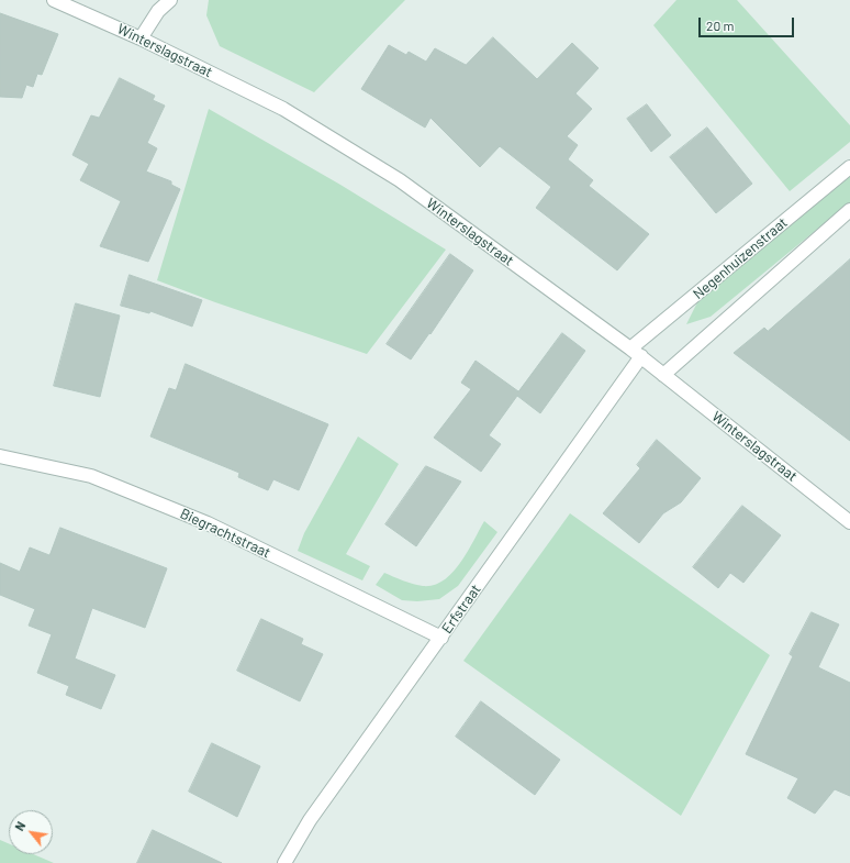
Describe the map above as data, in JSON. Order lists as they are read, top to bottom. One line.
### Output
{"streets":{"street":["Winterslagstraat","Negenhuizenstraat","Biegrachtstraat","Erfstraat"]},"crossings":[["Winterslagstraat","Negenhuizenstraat"],["Winterslagstraat","Erfstraat"],["Negenhuizenstraat","Erfstraat"],["Biegrachtstraat","Erfstraat"]],"scale_bar":"20 m","north":"top left"}
